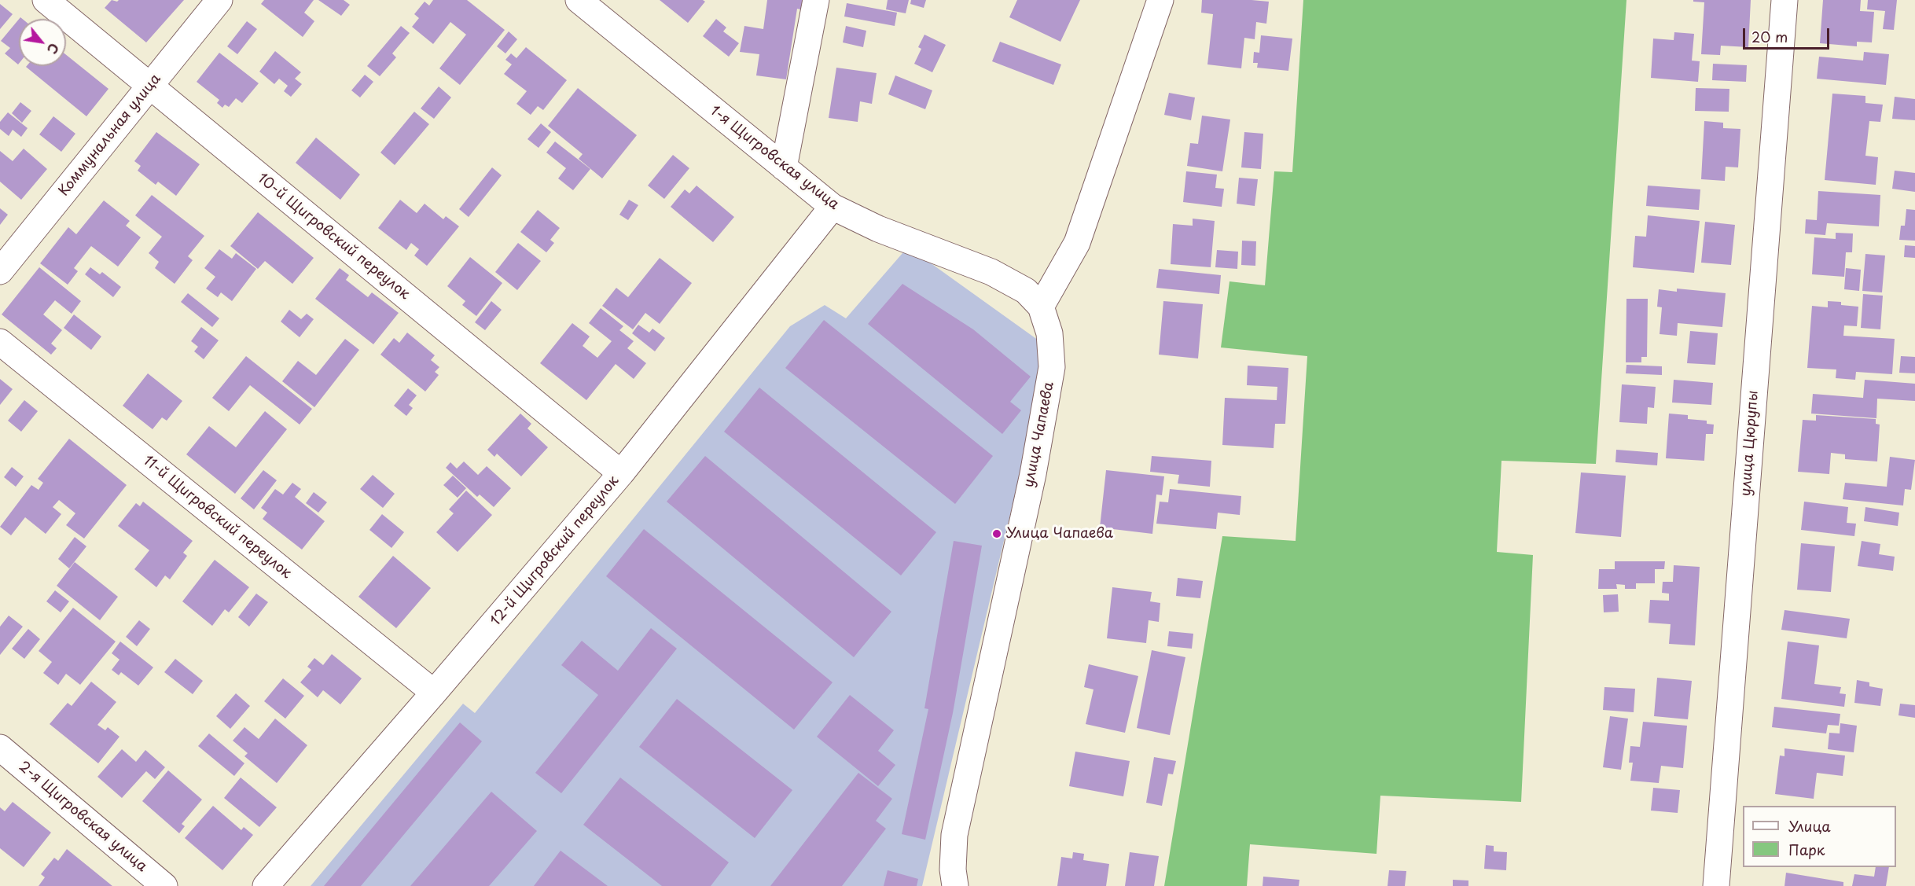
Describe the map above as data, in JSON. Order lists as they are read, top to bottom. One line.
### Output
{"streets":{"street":["Коммунальная улица","1-я Щигровская улица","10-й Щигровский переулок","улица Чапаева","улица Цюрупы","11-й Щигровский переулок","12-й Щигровский переулок","2-я Щигровская улица"]},"crossings":[["Коммунальная улица","10-й Щигровский переулок"],["1-я Щигровская улица","улица Чапаева"],["1-я Щигровская улица","12-й Щигровский переулок"],["10-й Щигровский переулок","12-й Щигровский переулок"],["11-й Щигровский переулок","12-й Щигровский переулок"]],"places":["Улица Чапаева"],"legend":["Улица","Парк"],"scale_bar":"20 m","north":"bottom right"}
